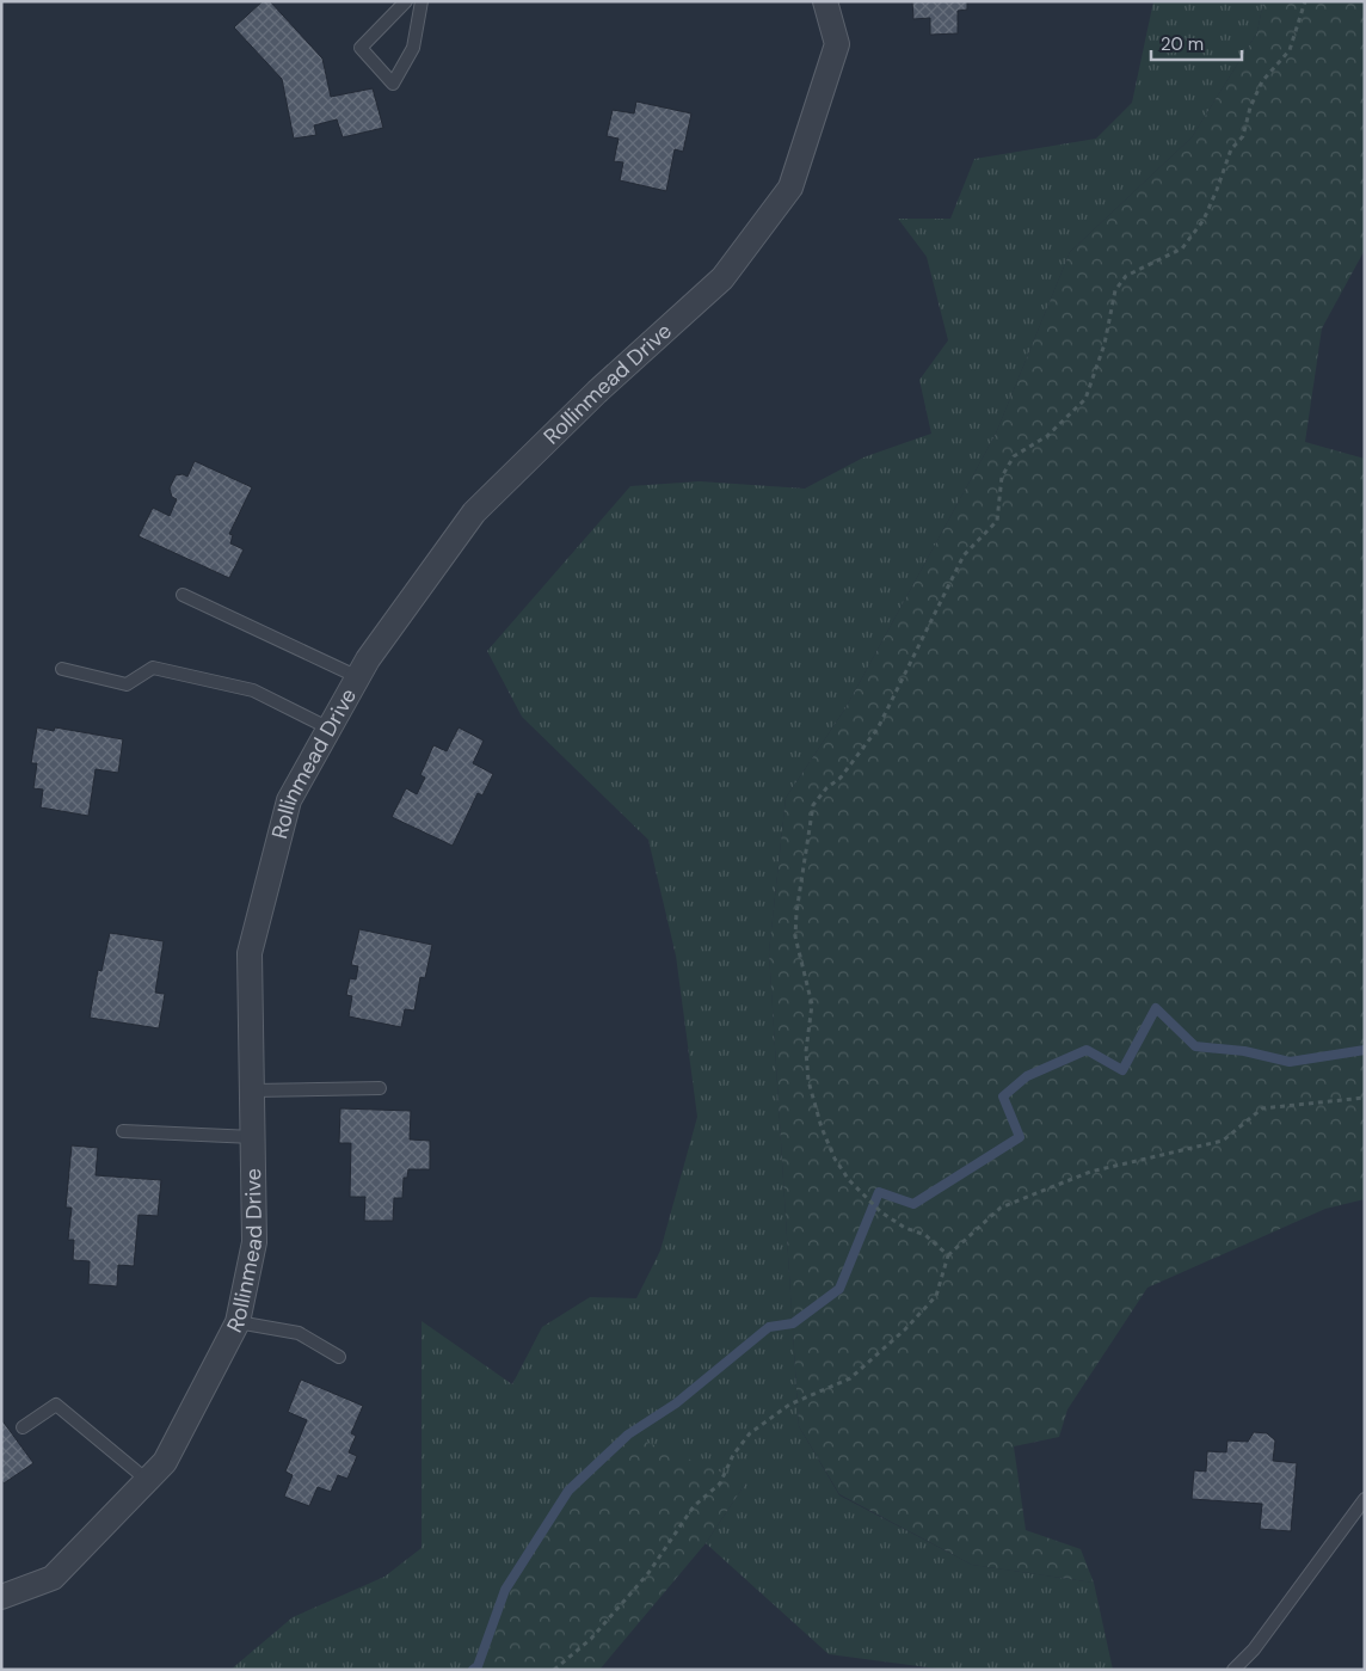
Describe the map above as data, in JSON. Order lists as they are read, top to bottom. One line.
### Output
{"streets":{"street":["Rollinmead Drive"]},"scale_bar":"20 m"}
